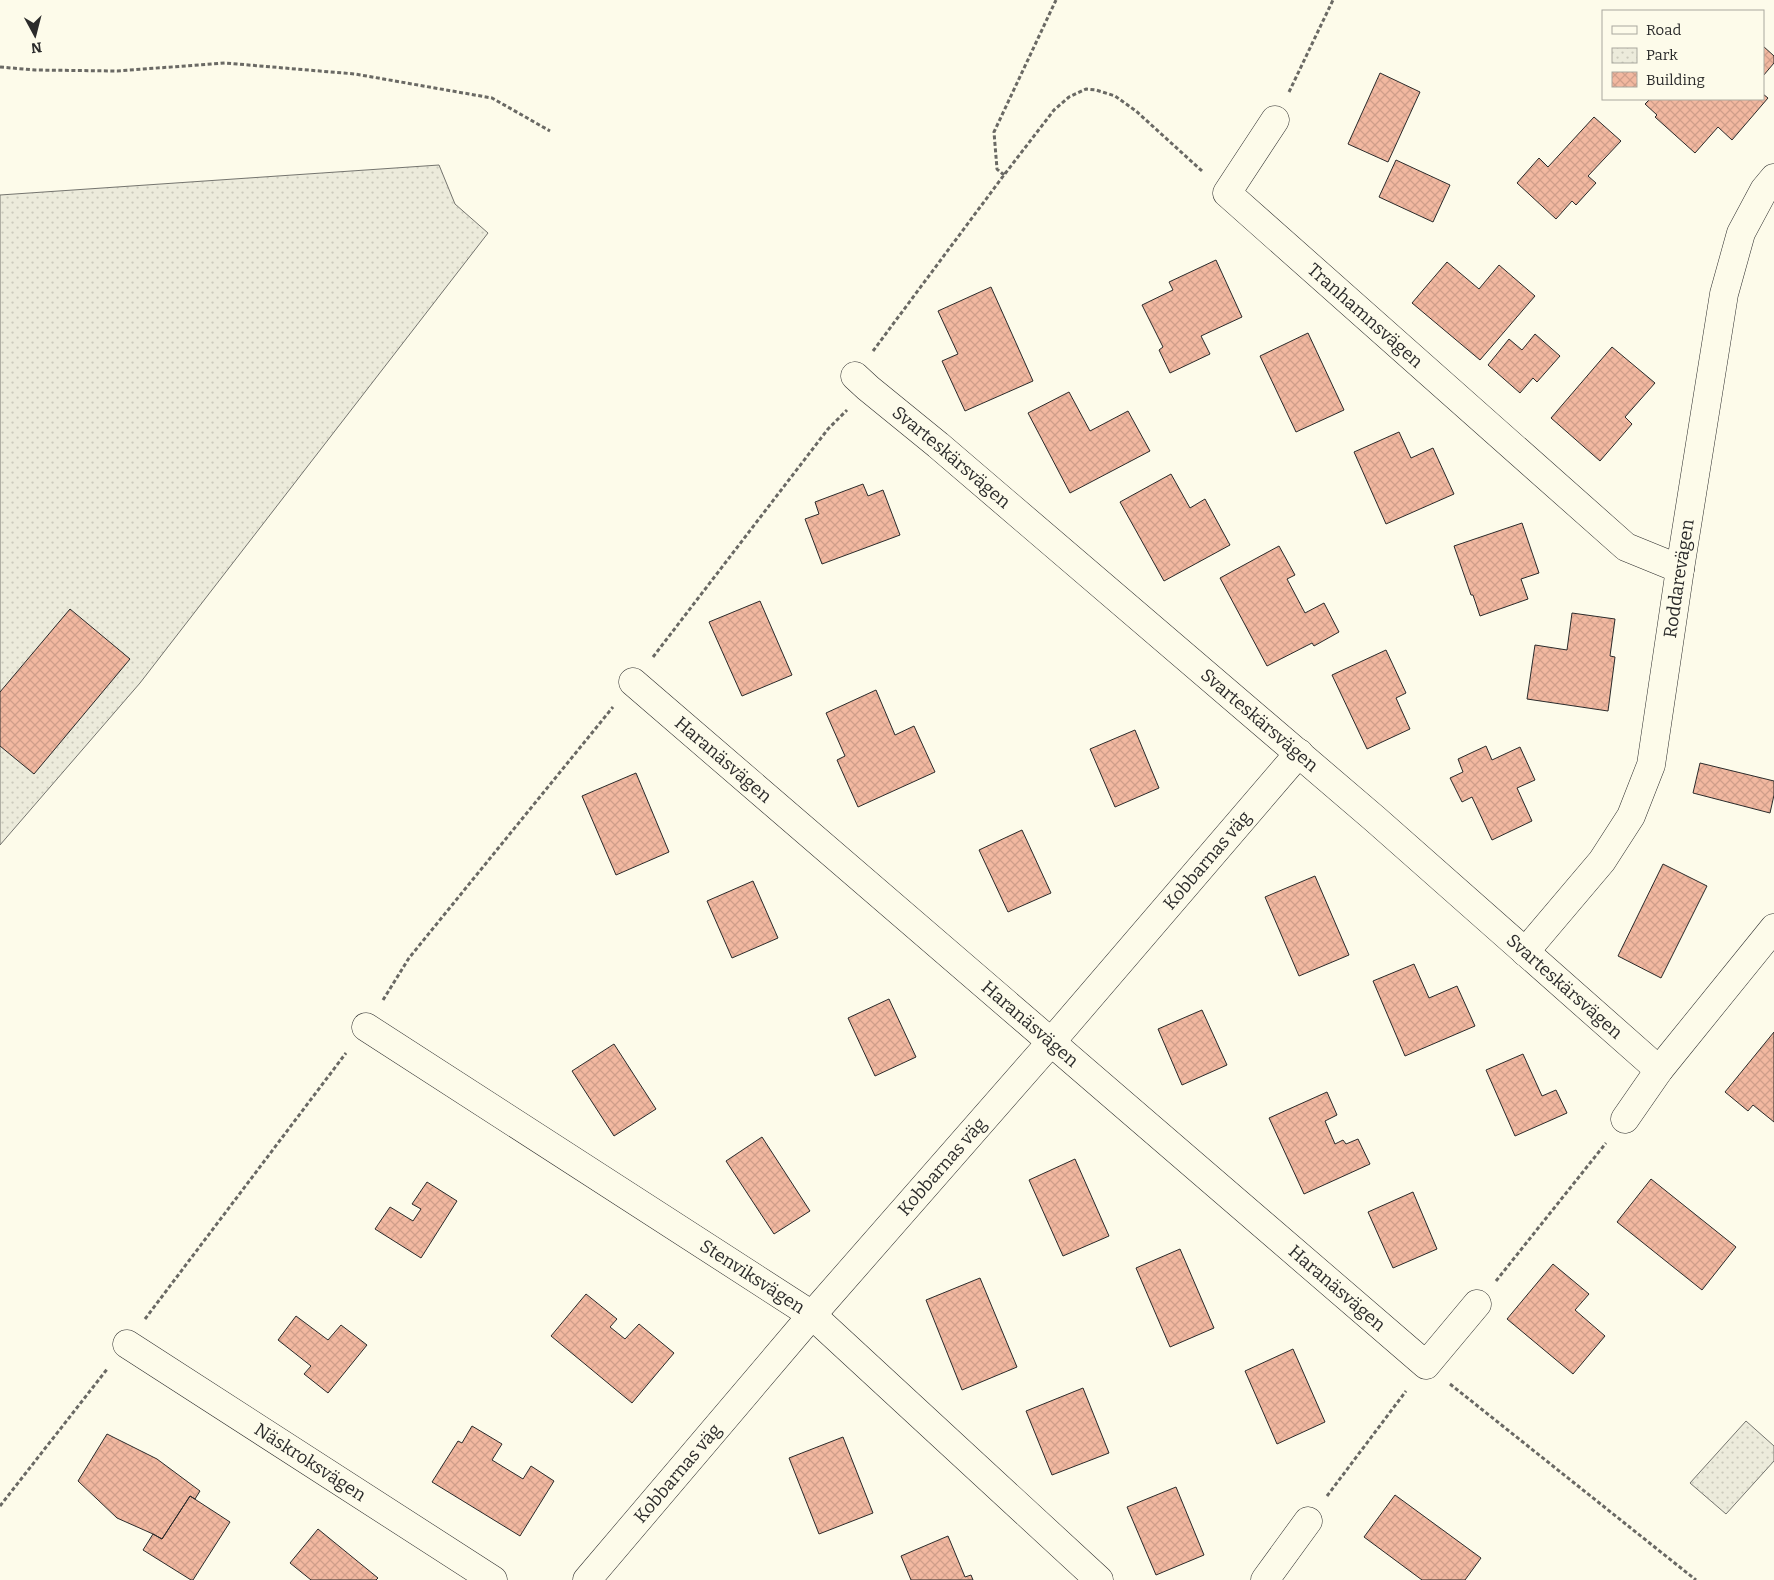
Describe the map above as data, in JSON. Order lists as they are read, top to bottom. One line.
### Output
{"streets":{"street":["Tranhamnsvägen","Svarteskärsvägen","Roddarevägen","Haranäsvägen","Kobbarnas väg","Stenviksvägen","Näskroksvägen"]},"crossings":[["Tranhamnsvägen","Roddarevägen"],["Svarteskärsvägen","Roddarevägen"],["Svarteskärsvägen","Kobbarnas väg"],["Haranäsvägen","Kobbarnas väg"],["Kobbarnas väg","Stenviksvägen"]],"legend":["Road","Park","Building"],"north":"bottom"}
